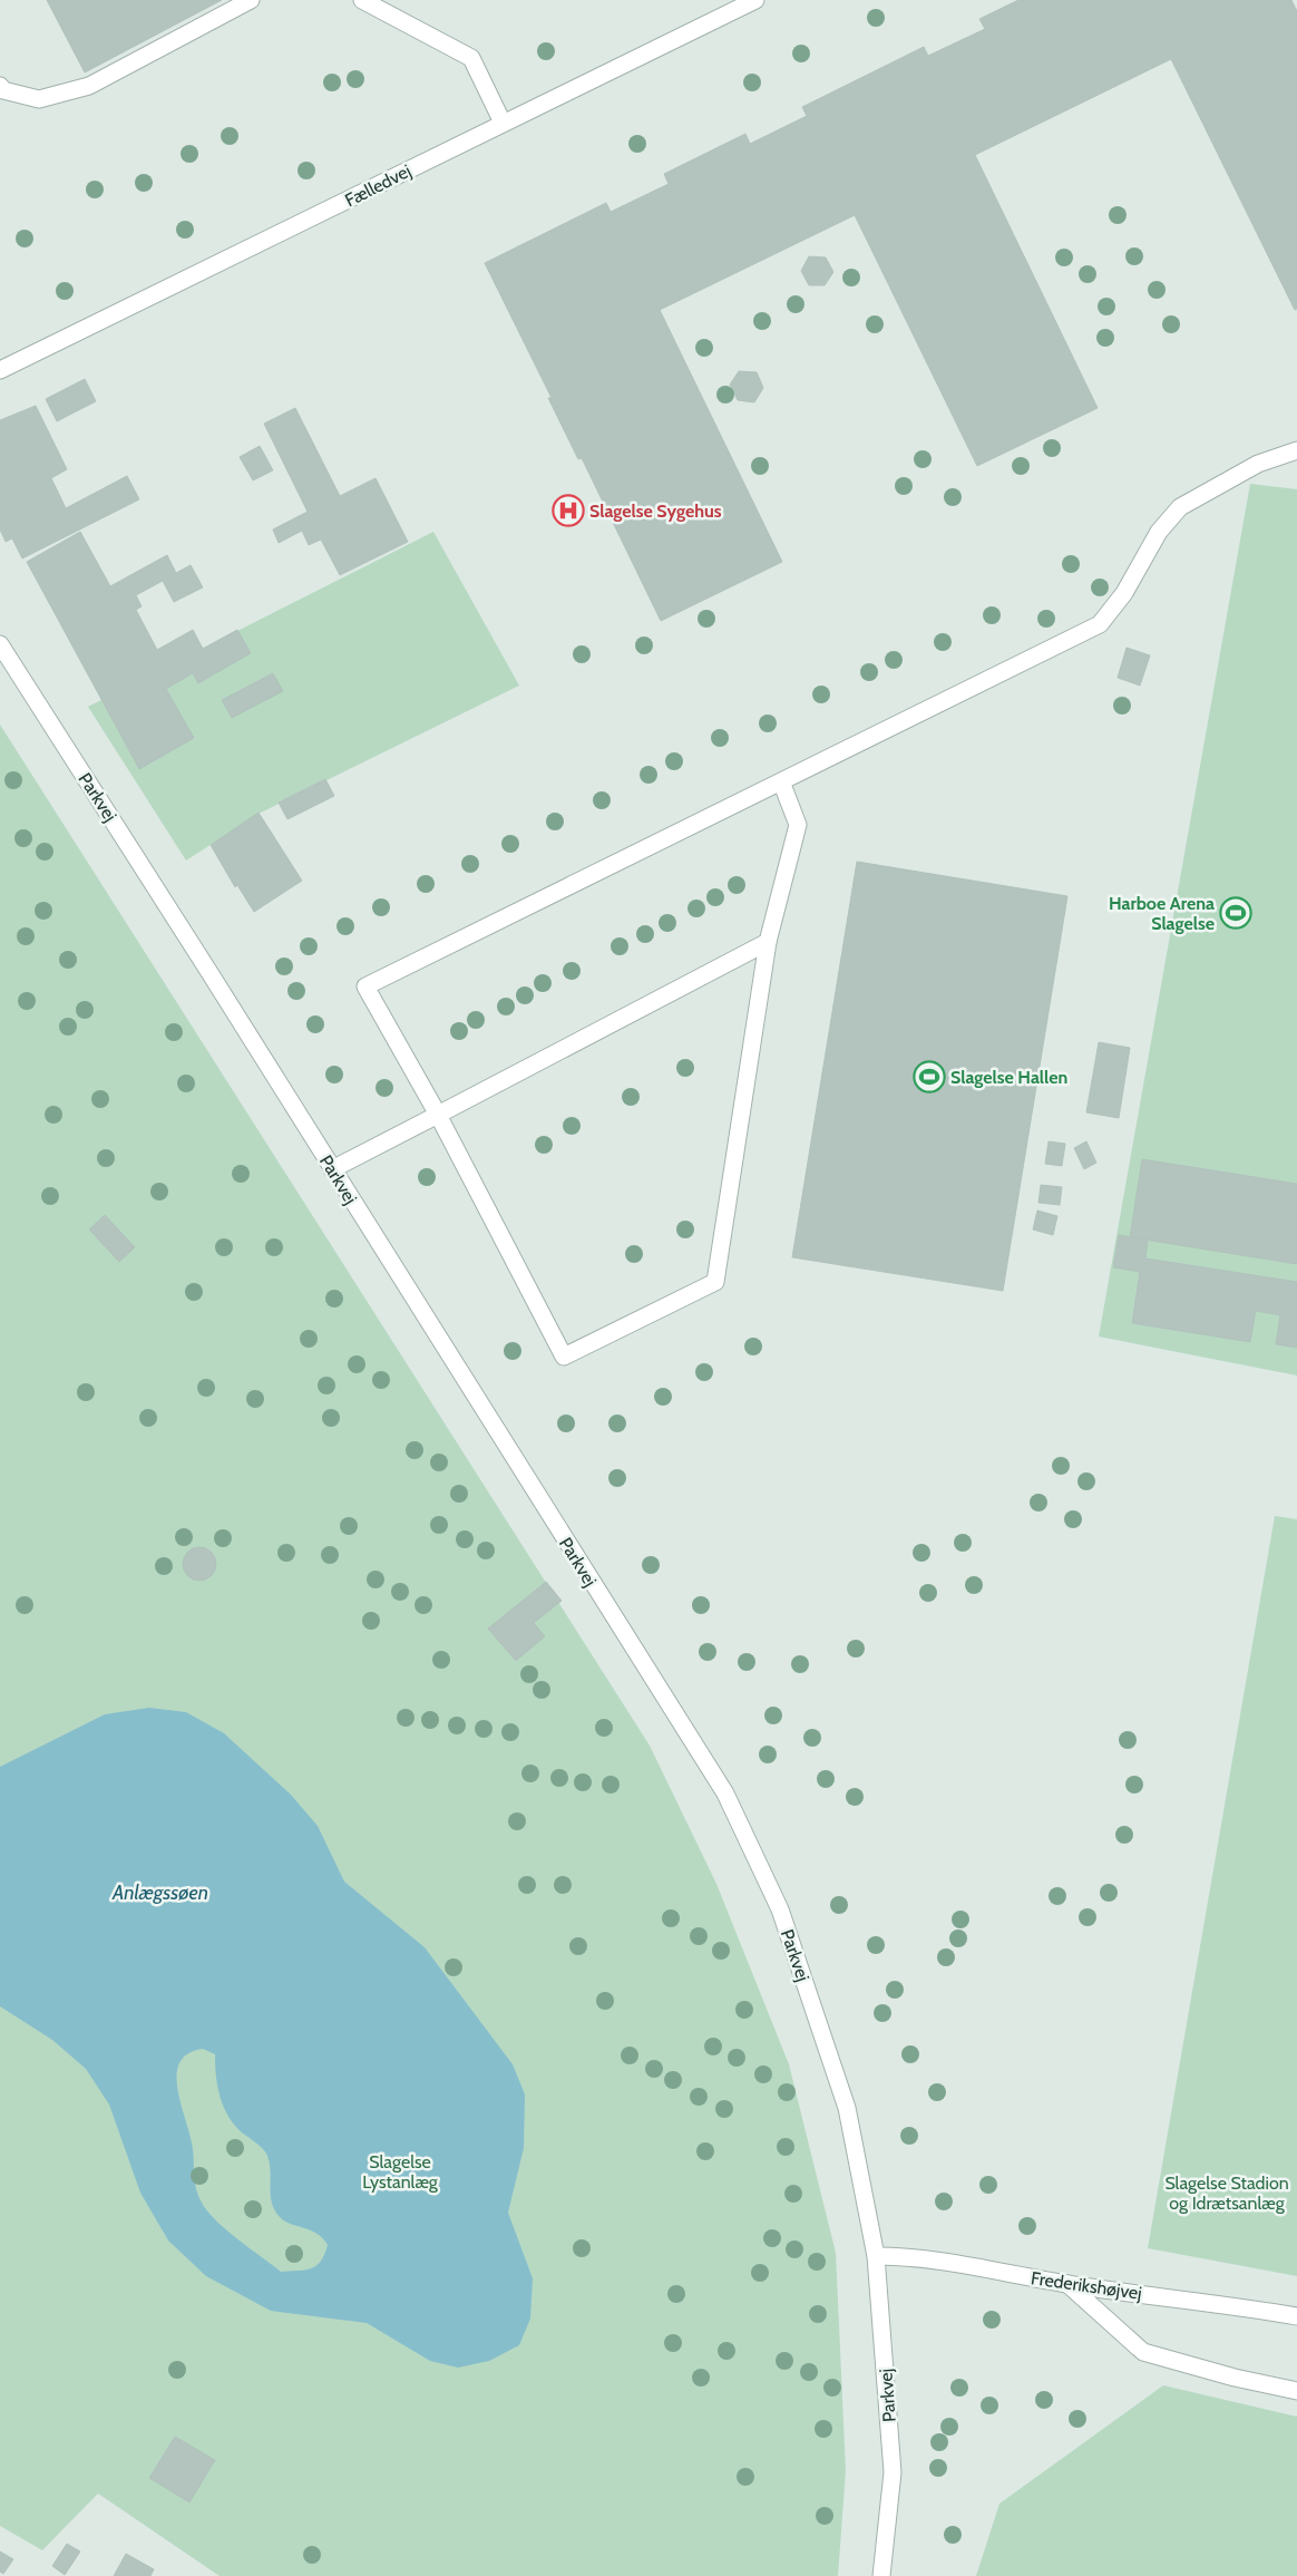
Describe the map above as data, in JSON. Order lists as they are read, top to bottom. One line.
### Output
{"streets":{"street":["Fælledvej","Parkvej","Frederikshøjvej"]},"crossings":[["Parkvej","Frederikshøjvej"]],"water":["Anlægssøen"],"parks":["Slagelse Lystanlæg","Slagelse Stadion og Idrætsanlæg"],"places":{"hospital":["Slagelse Sygehus"],"sports":["Harboe Arena Slagelse","Slagelse Hallen"]}}
